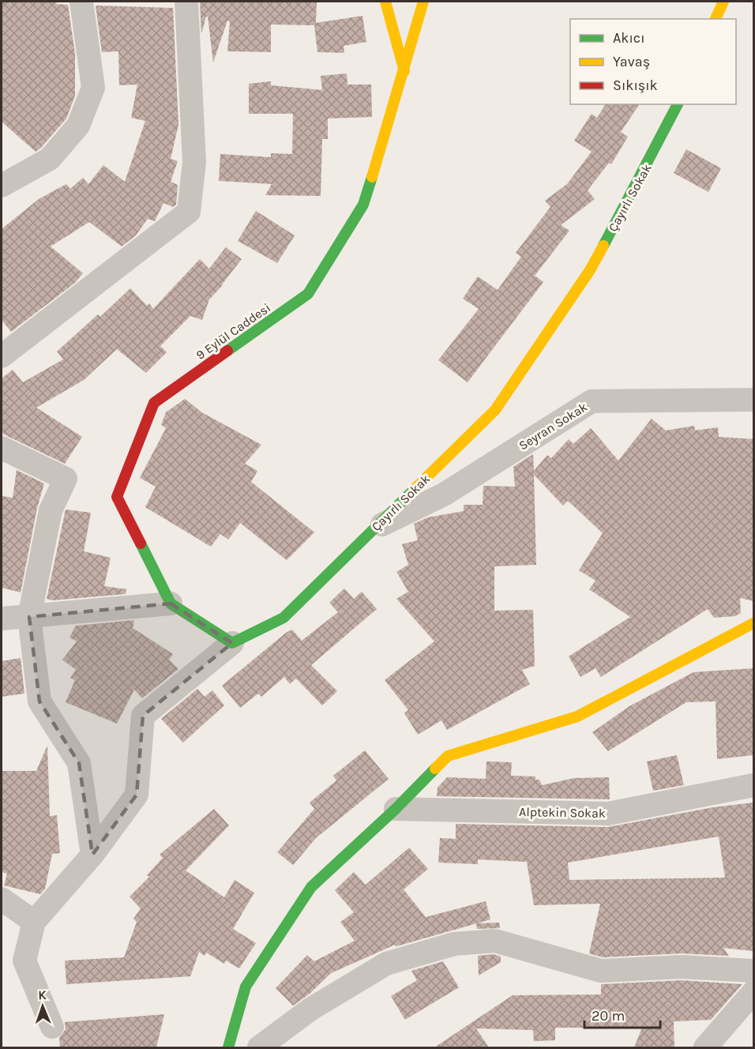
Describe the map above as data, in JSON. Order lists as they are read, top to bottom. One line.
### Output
{"streets":{"street":["Çayırlı Sokak","9 Eylül Caddesi","Seyran Sokak","Alptekin Sokak"]},"crossings":[["Çayırlı Sokak","Seyran Sokak"]],"legend":["Akıcı","Yavaş","Sıkışık"],"scale_bar":"20 m","north":"top"}
